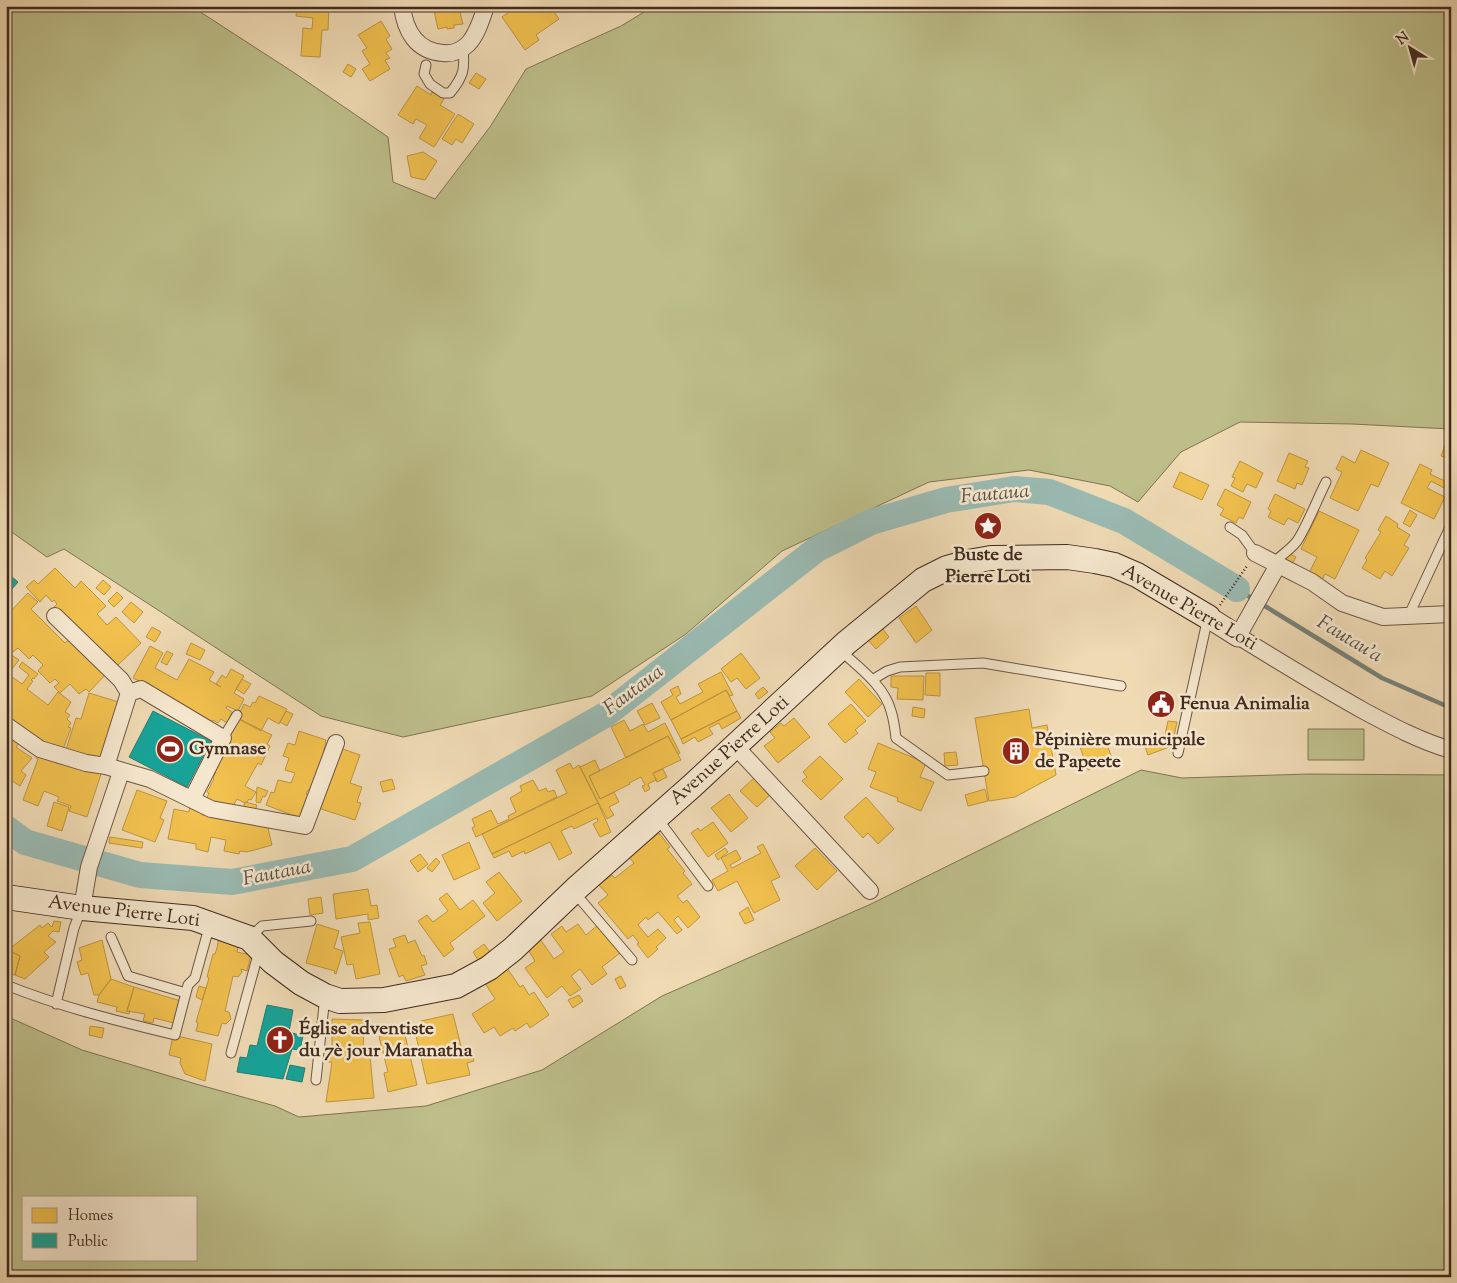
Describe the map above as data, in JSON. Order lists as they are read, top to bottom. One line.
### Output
{"streets":{"main road":["Avenue Pierre Loti"]},"water":["Fautaua","Fautau’a"],"places":{"place":["Buste de Pierre Loti"],"public building":["Fenua Animalia"],"sports":["Gymnase"],"building":["Pépinière municipale de Papeete"],"church":["Église adventiste du 7è jour Maranatha"]},"legend":["Homes","Public"],"north":"top left"}
